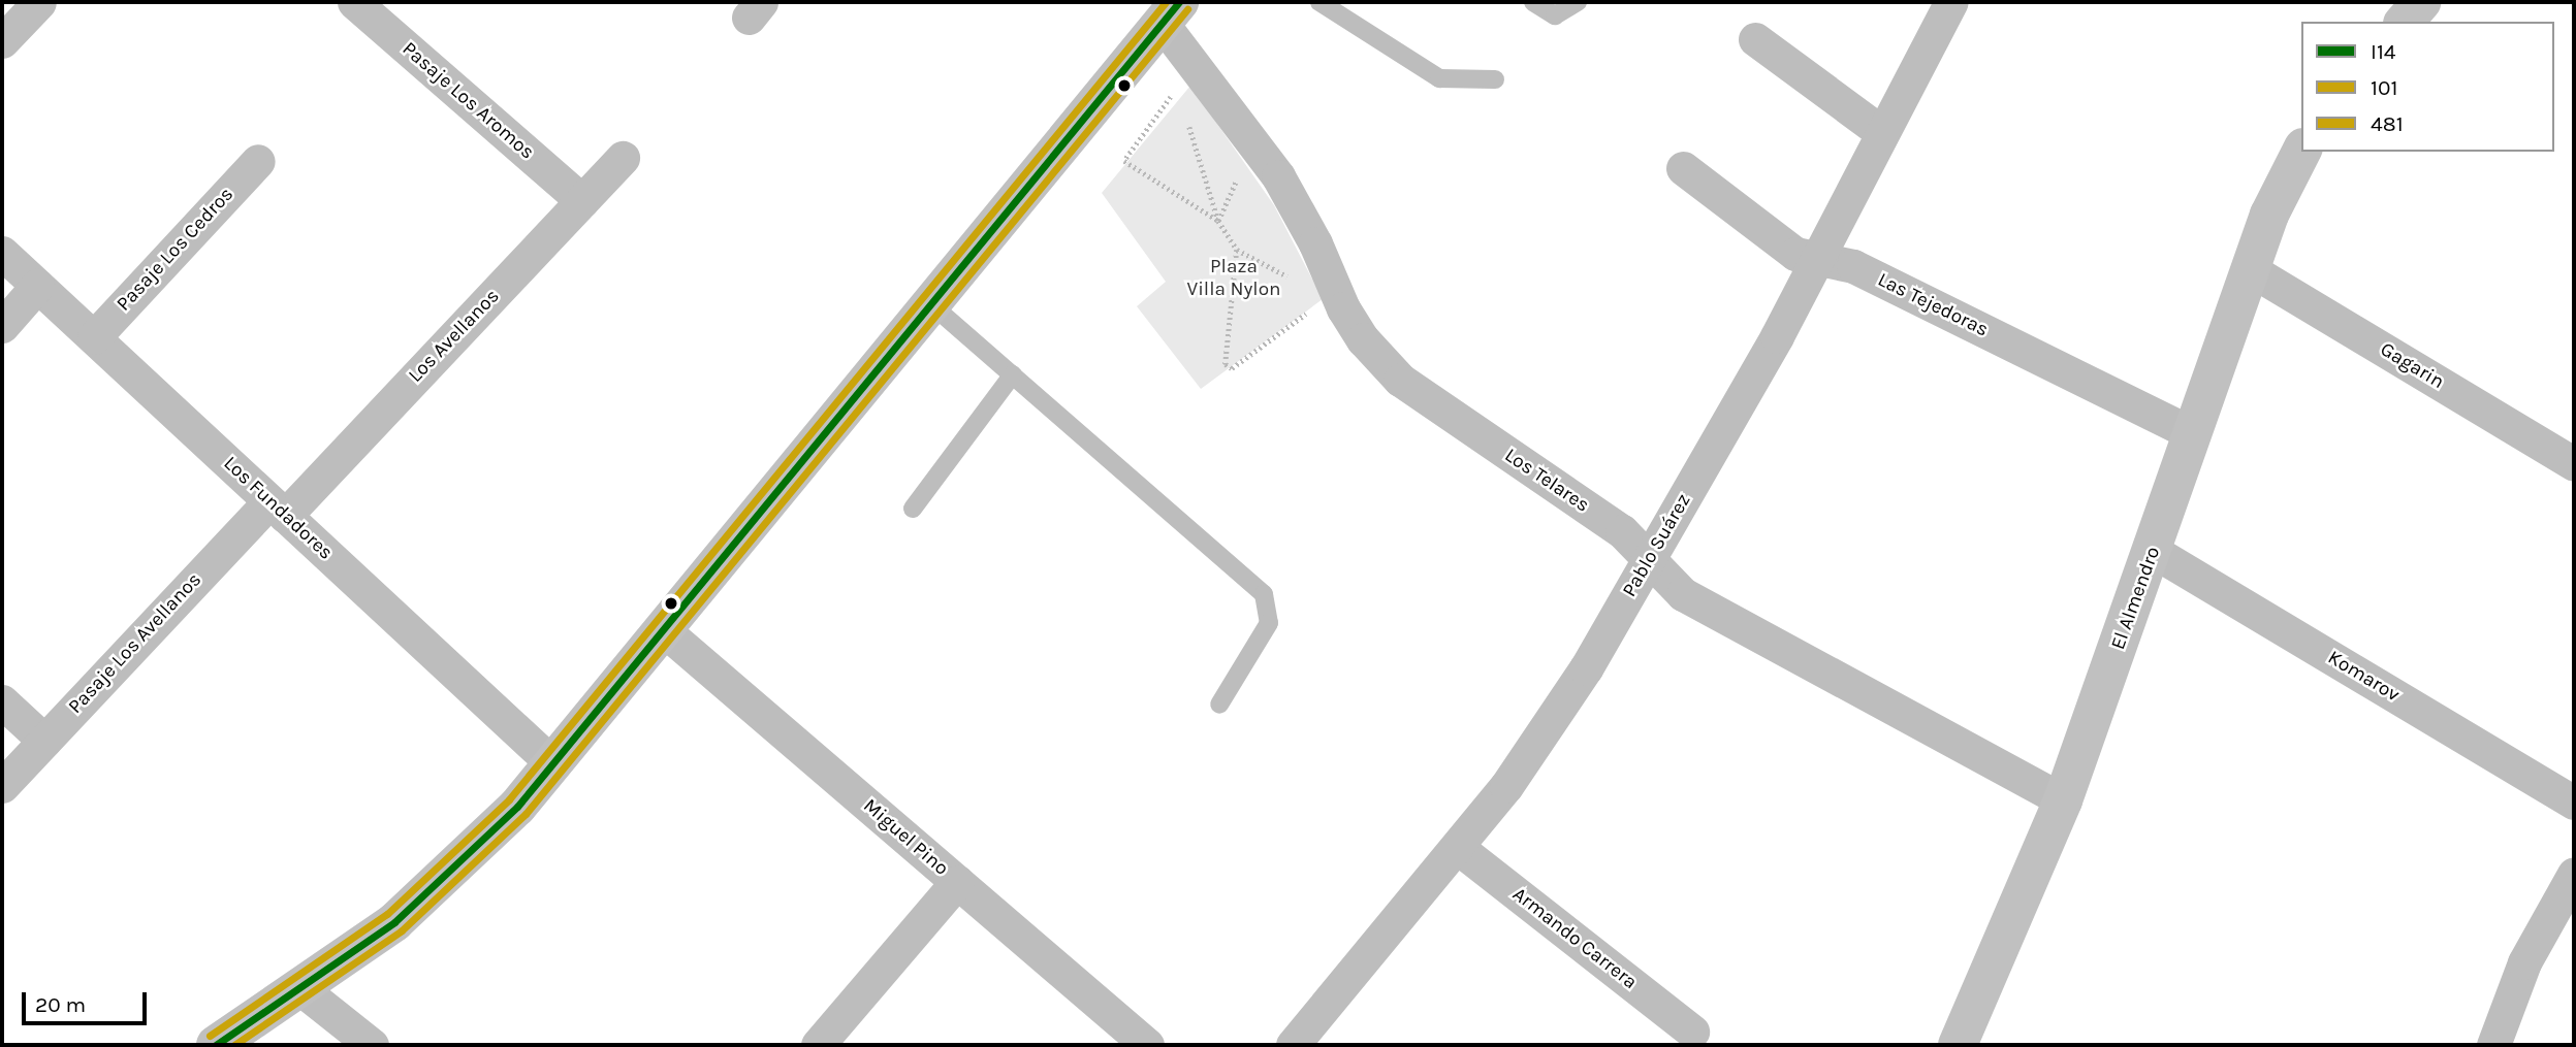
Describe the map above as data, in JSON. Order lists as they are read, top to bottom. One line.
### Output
{"streets":{"main road":["El Almendro"],"street":["Pasaje Los Aromos","Pasaje Los Cedros","Las Tejedoras","Los Avellanos","Gagarin","Los Telares","Los Fundadores","Pablo Suárez","Pasaje Los Avellanos","Komarov","Miguel Pino","Armando Carrera"]},"crossings":[["Pasaje Los Aromos","Los Avellanos"],["Pasaje Los Cedros","Los Fundadores"],["Las Tejedoras","Pablo Suárez"],["Las Tejedoras","El Almendro"],["Los Avellanos","Los Fundadores"],["Los Avellanos","Pasaje Los Avellanos"],["Gagarin","El Almendro"],["Los Telares","Pablo Suárez"],["Los Telares","El Almendro"],["Los Fundadores","Pasaje Los Avellanos"],["Pablo Suárez","Armando Carrera"],["El Almendro","Komarov"]],"parks":["Plaza Villa Nylon"],"lines":["transit line I14","transit line 481","transit line 101"],"legend":["I14","101","481"],"scale_bar":"20 m"}
